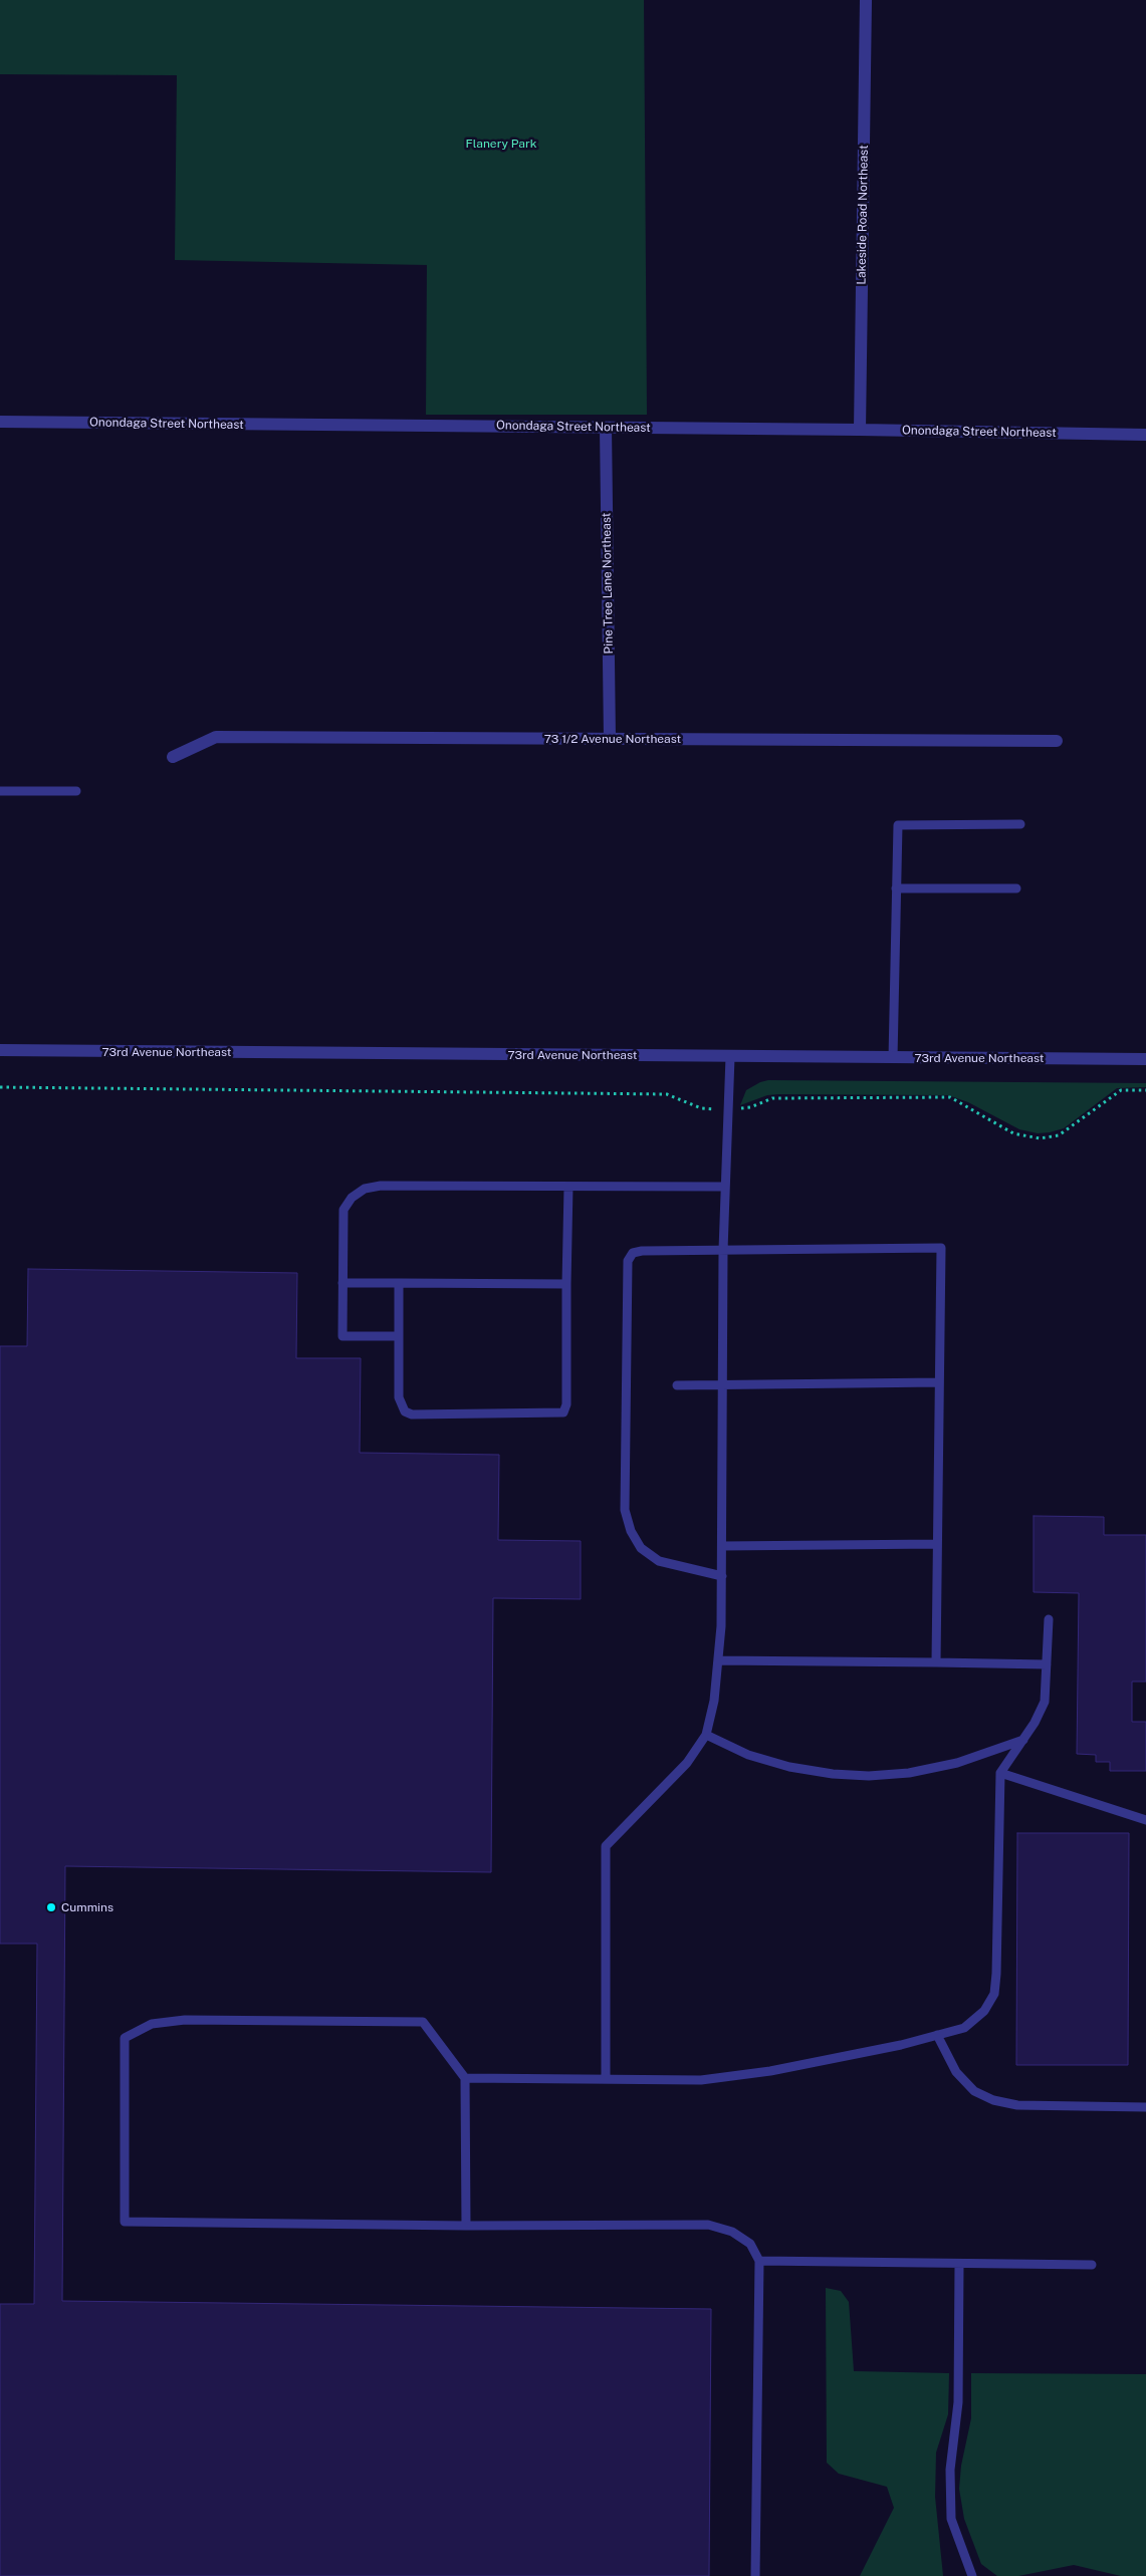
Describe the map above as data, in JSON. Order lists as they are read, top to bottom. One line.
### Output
{"streets":{"street":["Lakeside Road Northeast","Onondaga Street Northeast","Pine Tree Lane Northeast","73 1/2 Avenue Northeast","73rd Avenue Northeast"]},"crossings":[["Lakeside Road Northeast","Onondaga Street Northeast"],["Onondaga Street Northeast","Pine Tree Lane Northeast"],["Pine Tree Lane Northeast","73 1/2 Avenue Northeast"]],"parks":["Flanery Park"],"places":["Cummins"]}
